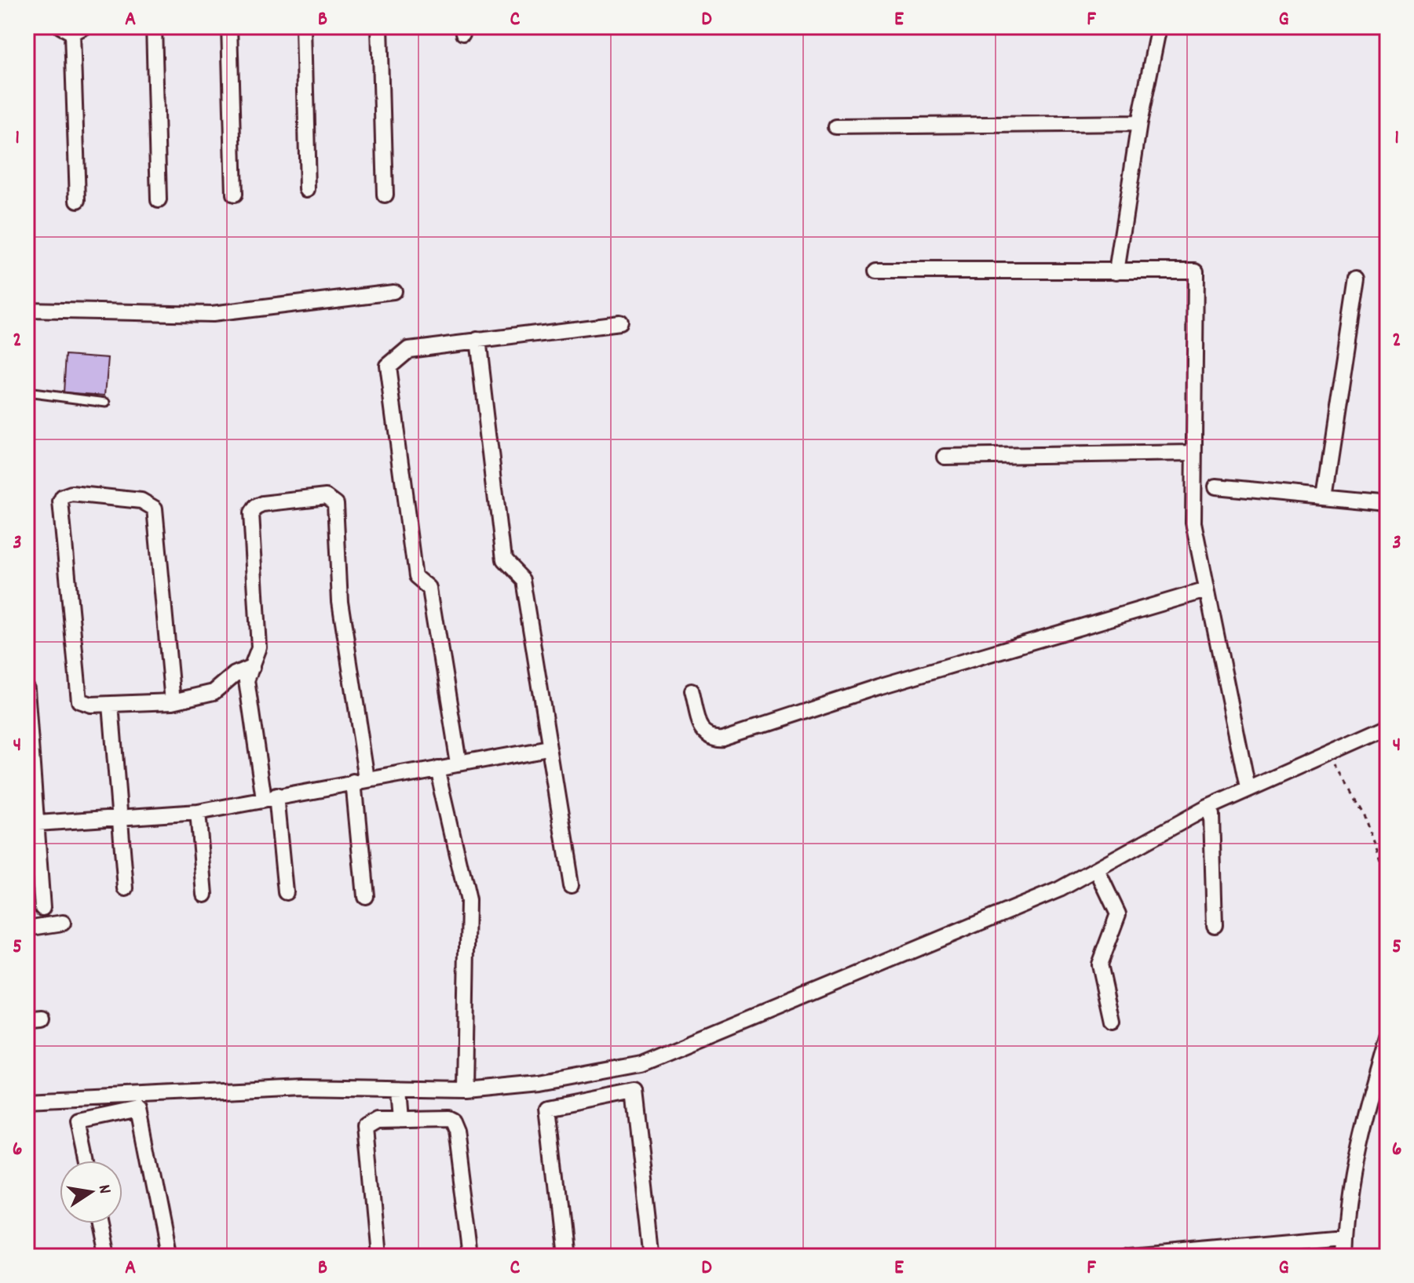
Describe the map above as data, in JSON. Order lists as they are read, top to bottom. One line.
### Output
{"north":"right","grid":{"columns":["A","B","C","D","E","F","G"],"rows":["1","2","3","4","5","6"]}}
